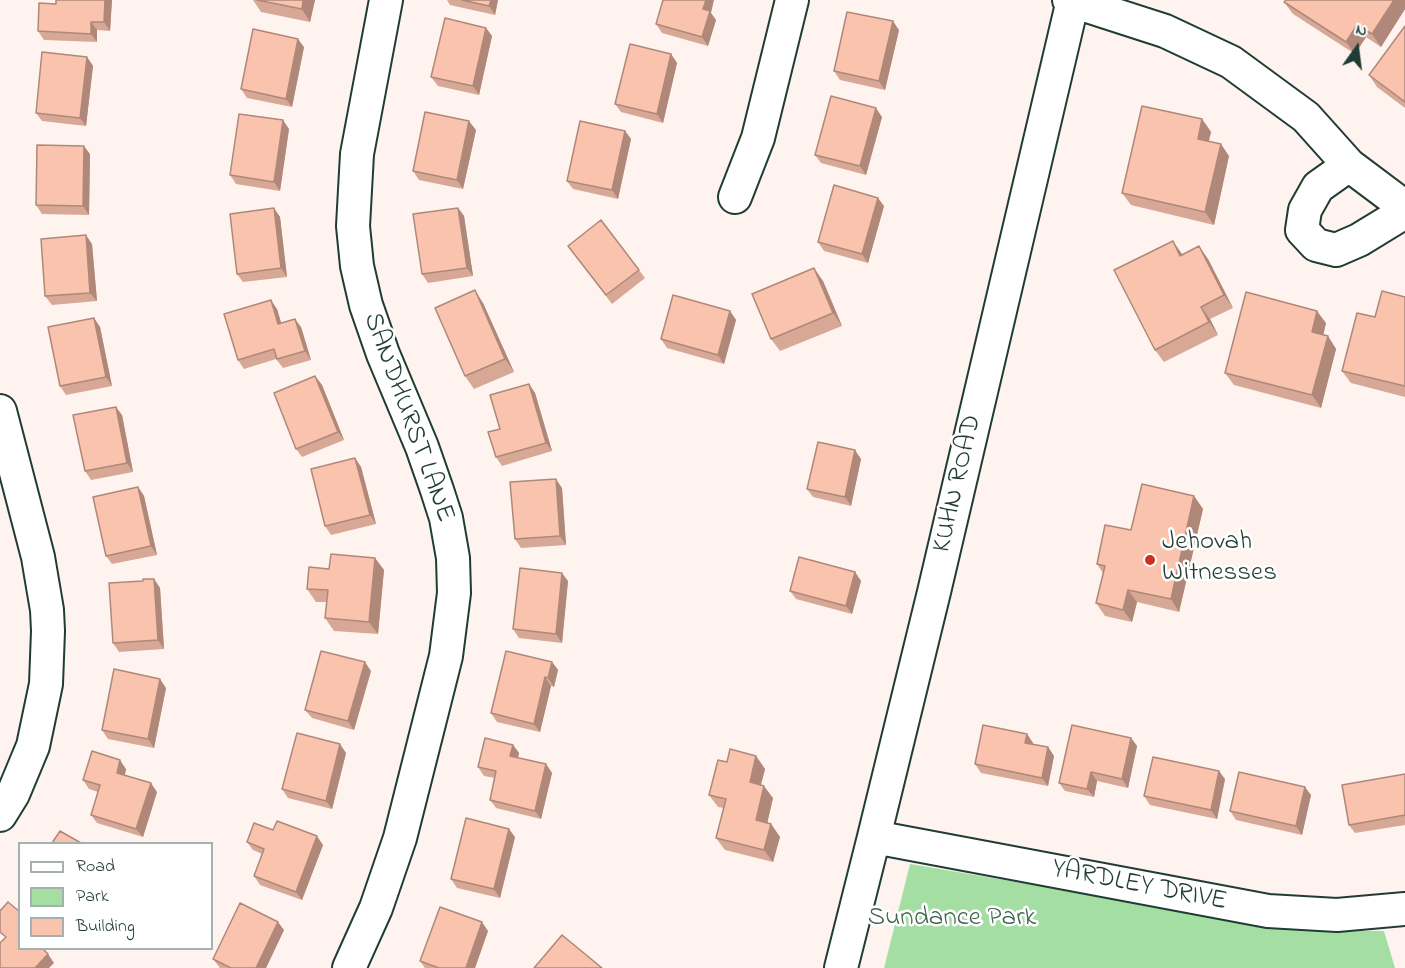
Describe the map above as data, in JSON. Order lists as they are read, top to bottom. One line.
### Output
{"streets":{"street":["SANDHURST LANE","KUHN ROAD","YARDLEY DRIVE"]},"crossings":[["KUHN ROAD","YARDLEY DRIVE"]],"parks":["Sundance Park"],"places":["Jehovah Witnesses"],"legend":["Road","Park","Building"],"north":"top"}
